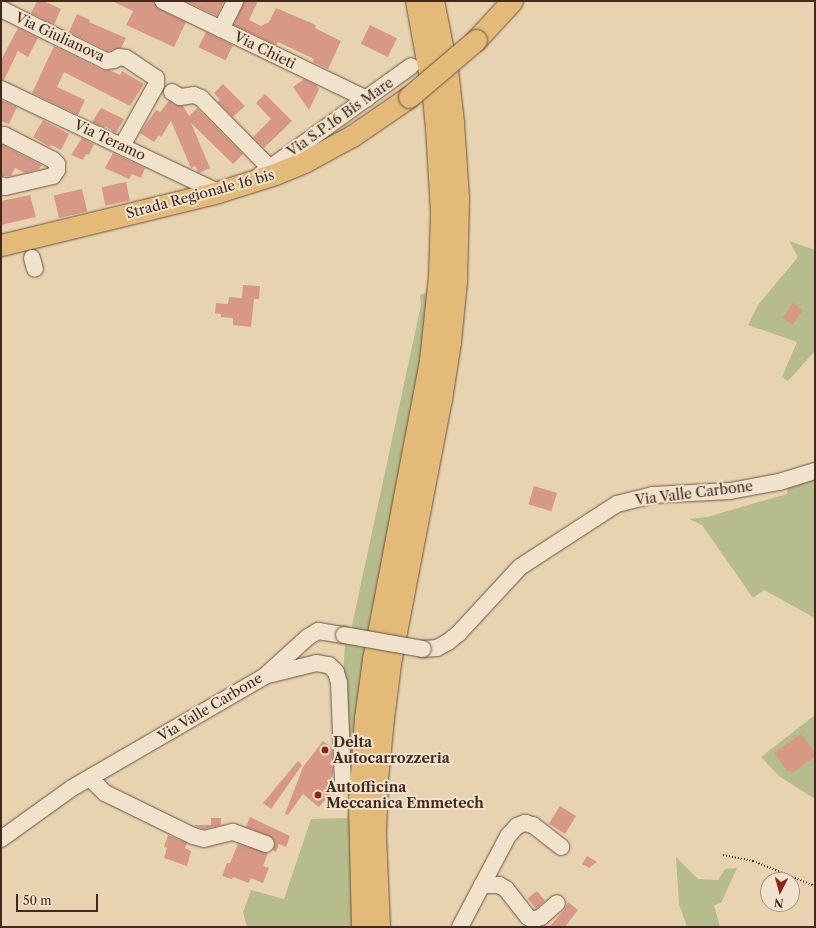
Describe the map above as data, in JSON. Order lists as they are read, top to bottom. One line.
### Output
{"streets":{"main road":["Strada Regionale 16 bis"],"street":["Via Giulianova","Via Chieti","Via S.P.16 Bis Mare","Via Teramo","Via Valle Carbone"]},"crossings":[["Via Giulianova","Via Teramo"],["Via Chieti","Via S.P.16 Bis Mare"],["Via S.P.16 Bis Mare","Via Teramo"],["Via S.P.16 Bis Mare","Strada Regionale 16 bis"],["Via Teramo","Strada Regionale 16 bis"]],"places":["Delta Autocarrozzeria","Autofficina Meccanica Emmetech"],"scale_bar":"50 m","north":"bottom"}
